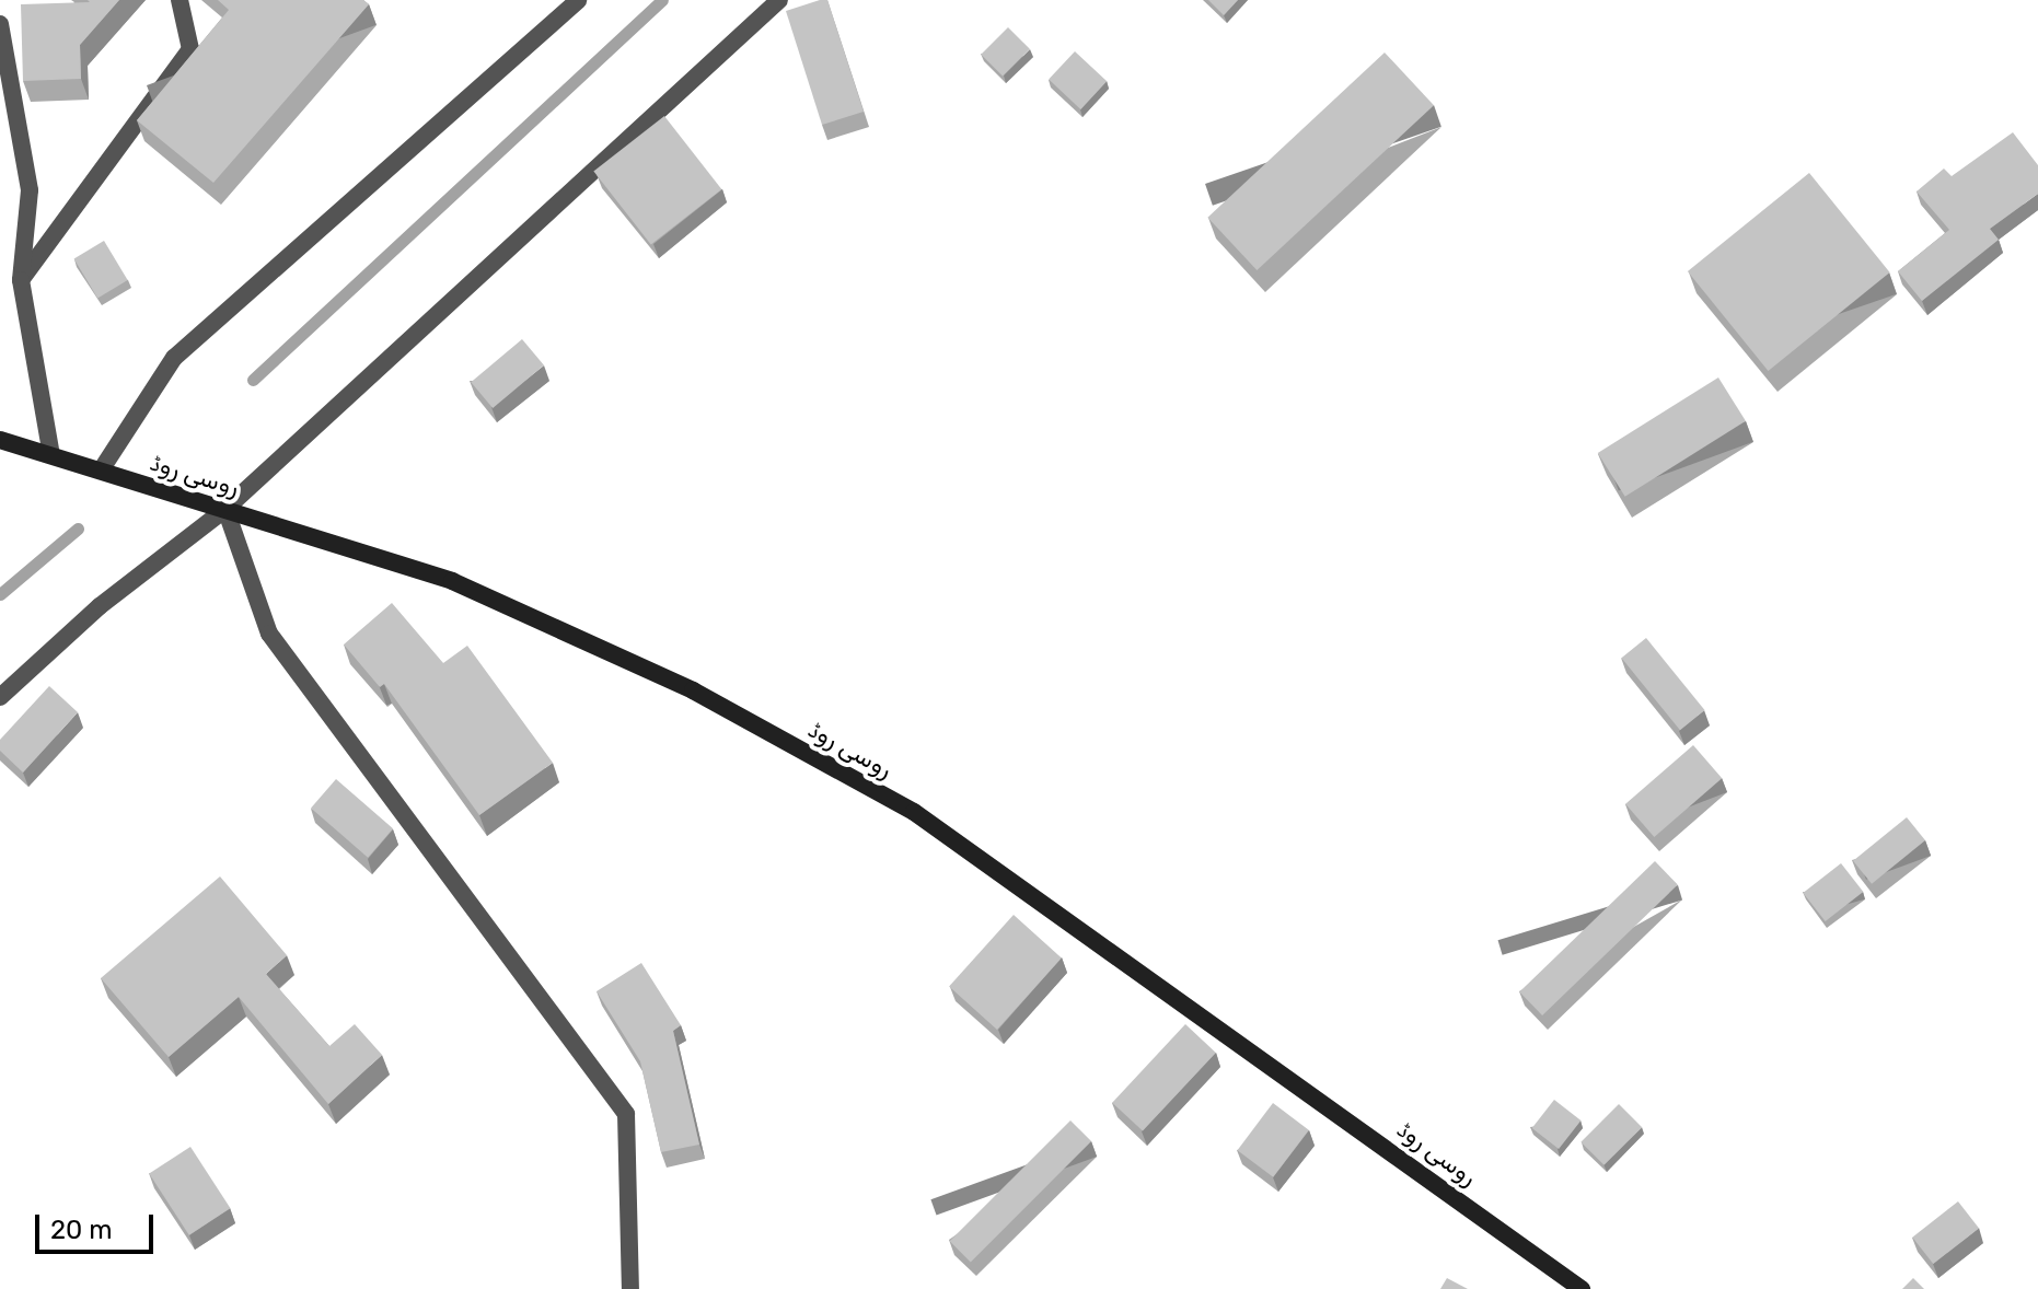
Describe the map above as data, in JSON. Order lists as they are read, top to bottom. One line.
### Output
{"streets":{"main road":["روسی روڈ"]},"scale_bar":"20 m"}
